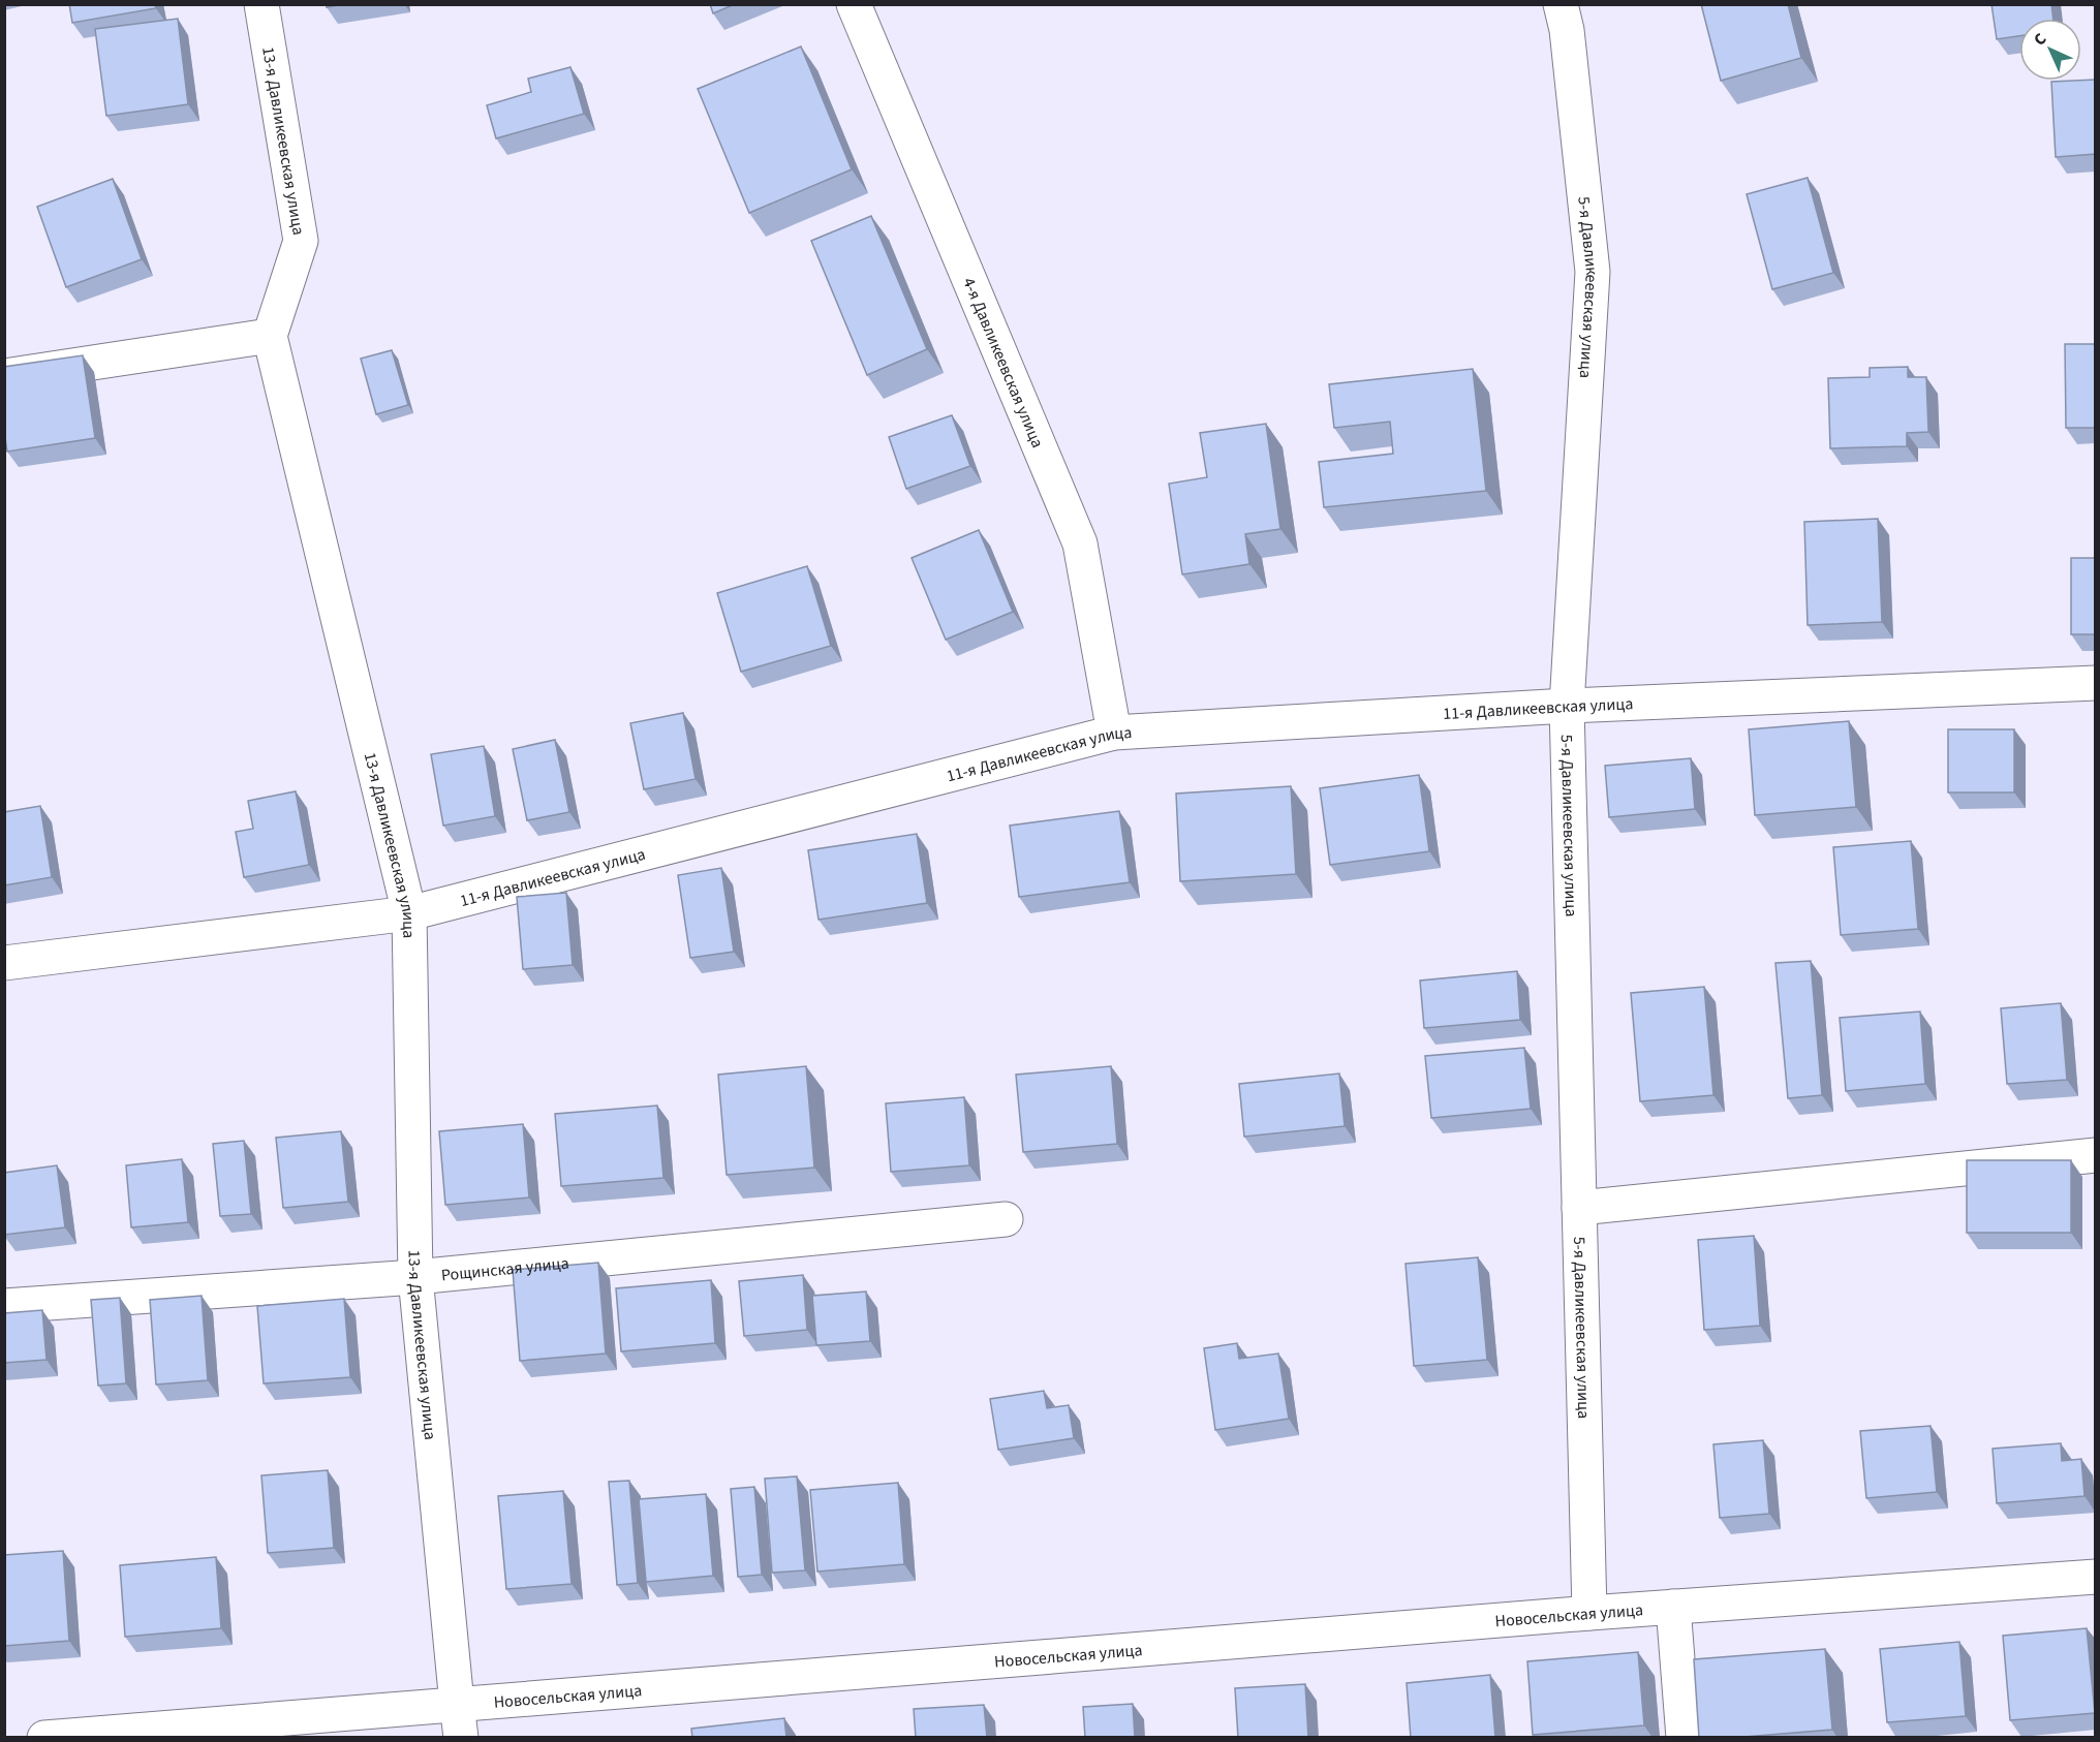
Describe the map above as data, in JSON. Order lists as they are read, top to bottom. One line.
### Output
{"streets":{"street":["13-я Давликеевская улица","5-я Давликеевская улица","4-я Давликеевская улица","11-я Давликеевская улица","Рощинская улица","Новосельская улица"]},"crossings":[["13-я Давликеевская улица","11-я Давликеевская улица"],["13-я Давликеевская улица","Рощинская улица"],["13-я Давликеевская улица","Новосельская улица"],["5-я Давликеевская улица","11-я Давликеевская улица"],["5-я Давликеевская улица","Новосельская улица"],["4-я Давликеевская улица","11-я Давликеевская улица"]],"north":"top left"}
